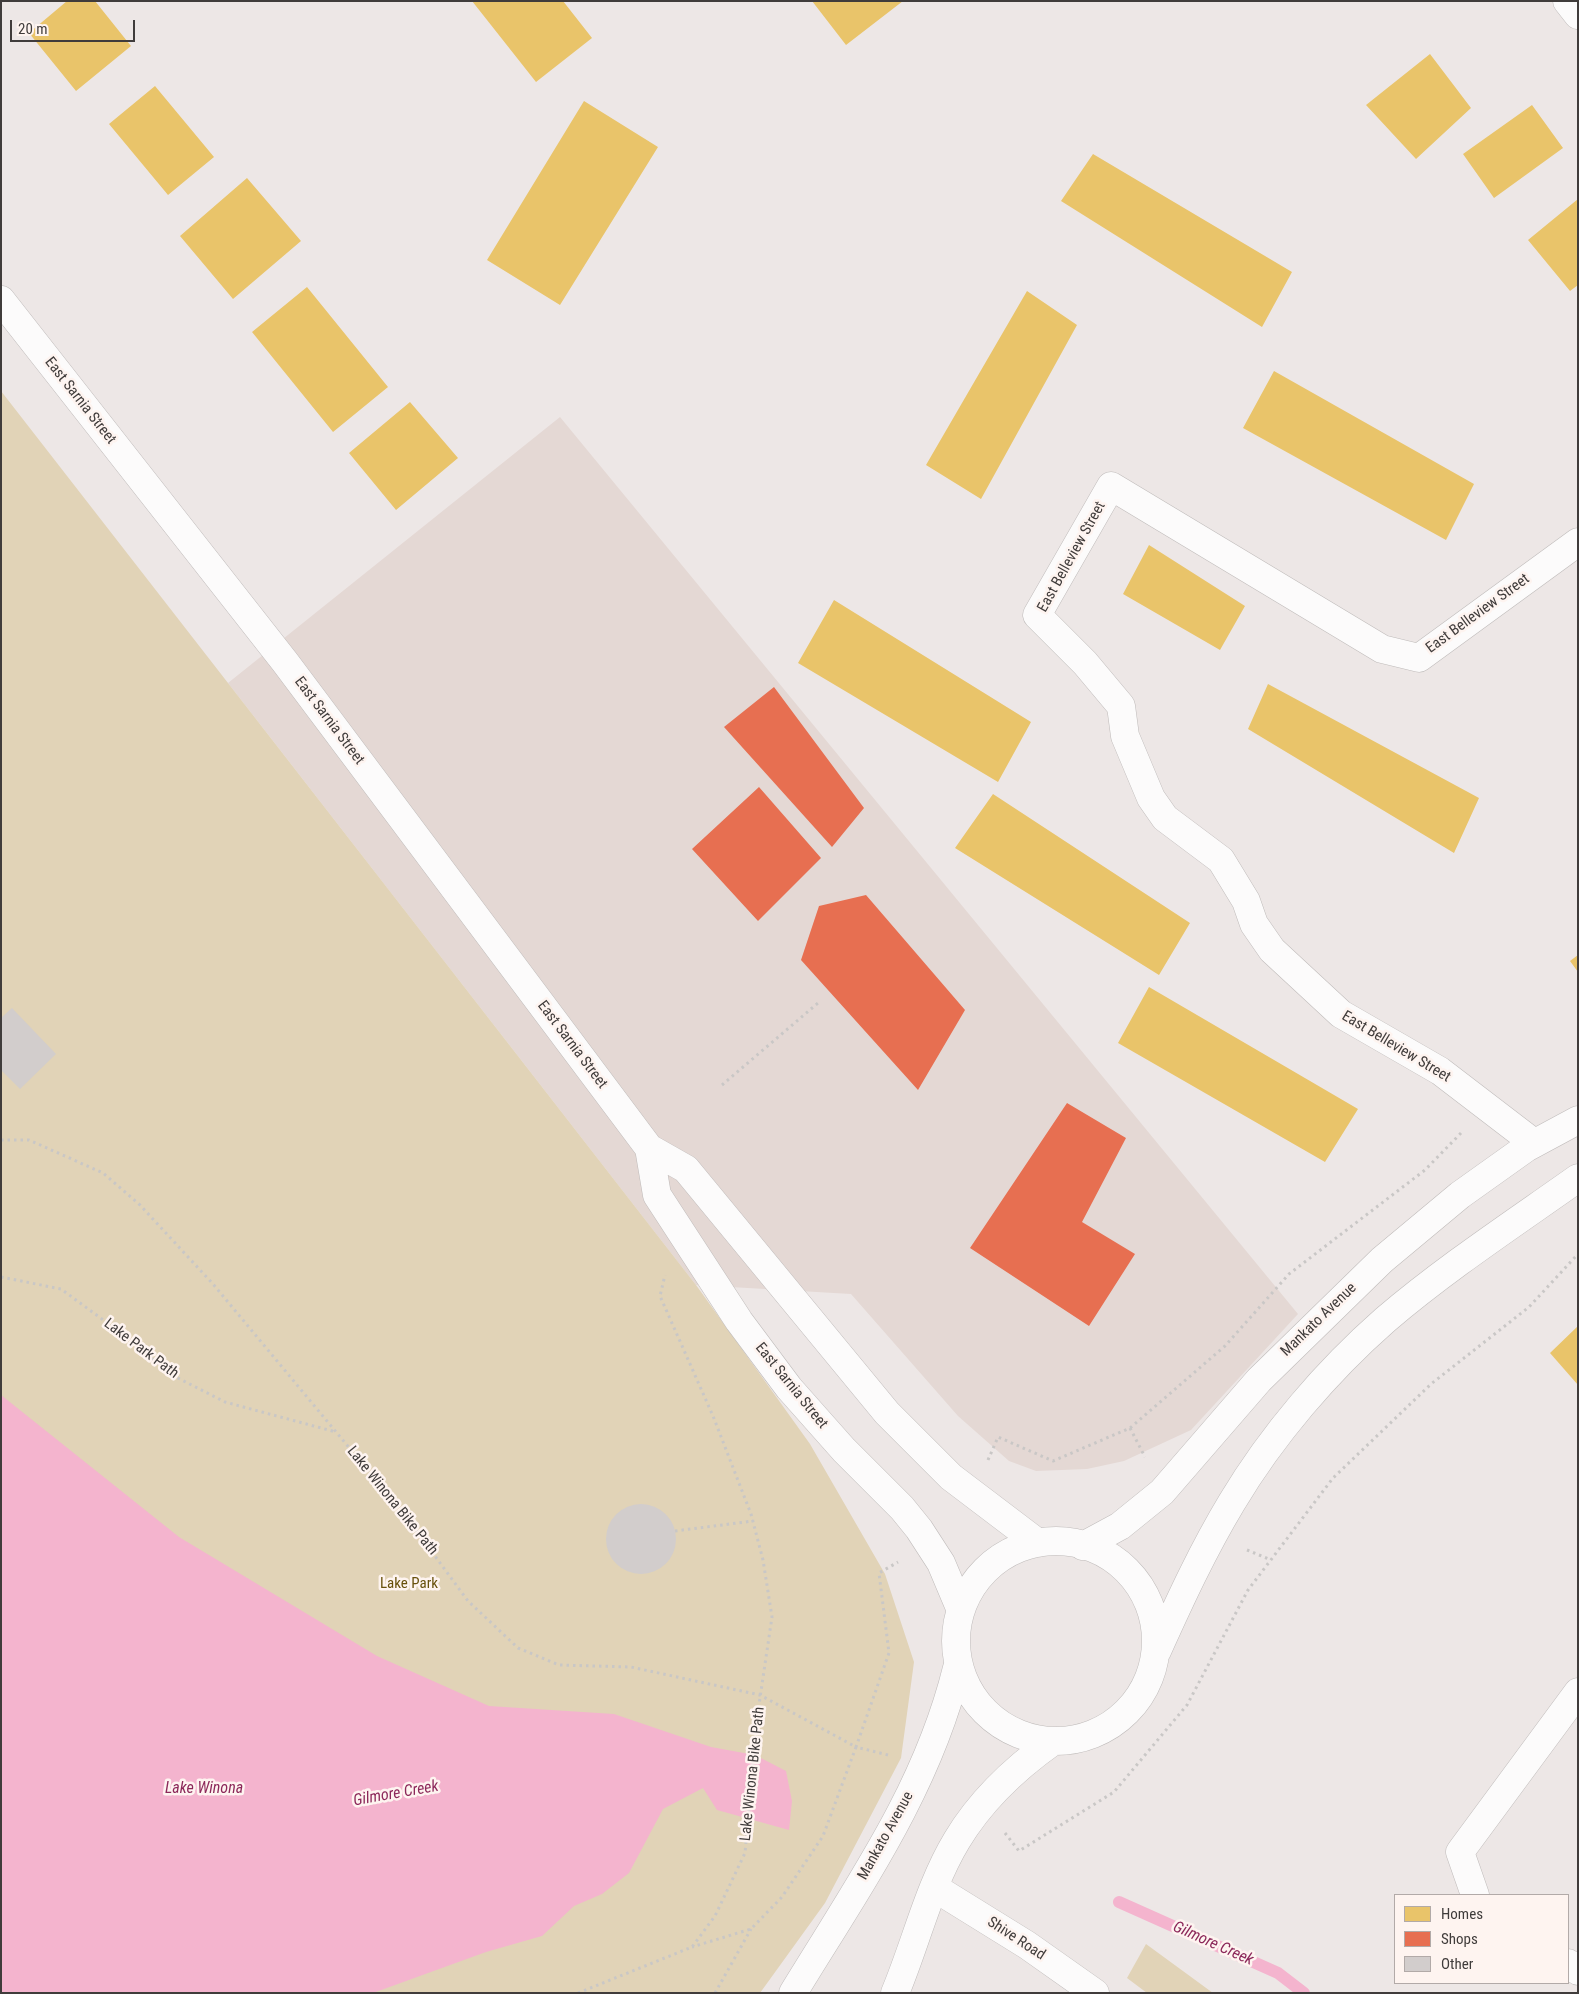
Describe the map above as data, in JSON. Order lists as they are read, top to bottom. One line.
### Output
{"streets":{"main road":["East Sarnia Street","East Belleview Street","Mankato Avenue","Shive Road"],"path":["Lake Park Path","Lake Winona Bike Path"]},"crossings":[["East Sarnia Street","Mankato Avenue"],["East Sarnia Street","Lake Winona Bike Path"],["East Belleview Street","Mankato Avenue"],["Mankato Avenue","Shive Road"],["Lake Park Path","Lake Winona Bike Path"]],"water":["Lake Winona","Gilmore Creek"],"parks":["Lake Park"],"legend":["Homes","Shops","Other"],"scale_bar":"20 m"}
